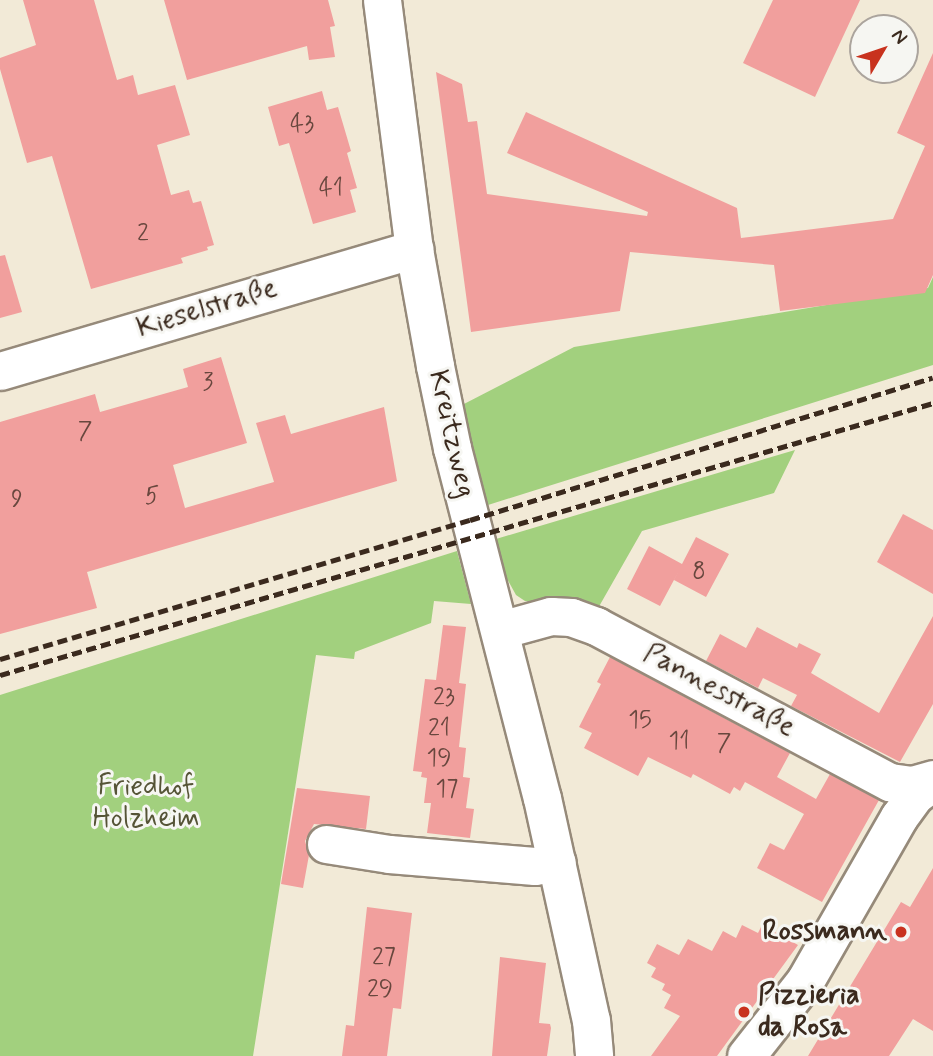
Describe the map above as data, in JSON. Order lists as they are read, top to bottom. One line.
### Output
{"streets":{"street":["Kieselstraße","Kreitzweg","Pannesstraße"]},"crossings":[["Kieselstraße","Kreitzweg"],["Kreitzweg","Pannesstraße"]],"parks":["Friedhof Holzheim"],"places":["Rossmann","Pizzieria da Rosa"],"house_numbers":["43","41","2","3","7","5","9","8","23","15","21","11","7","19","17","27","29"],"north":"top right"}
